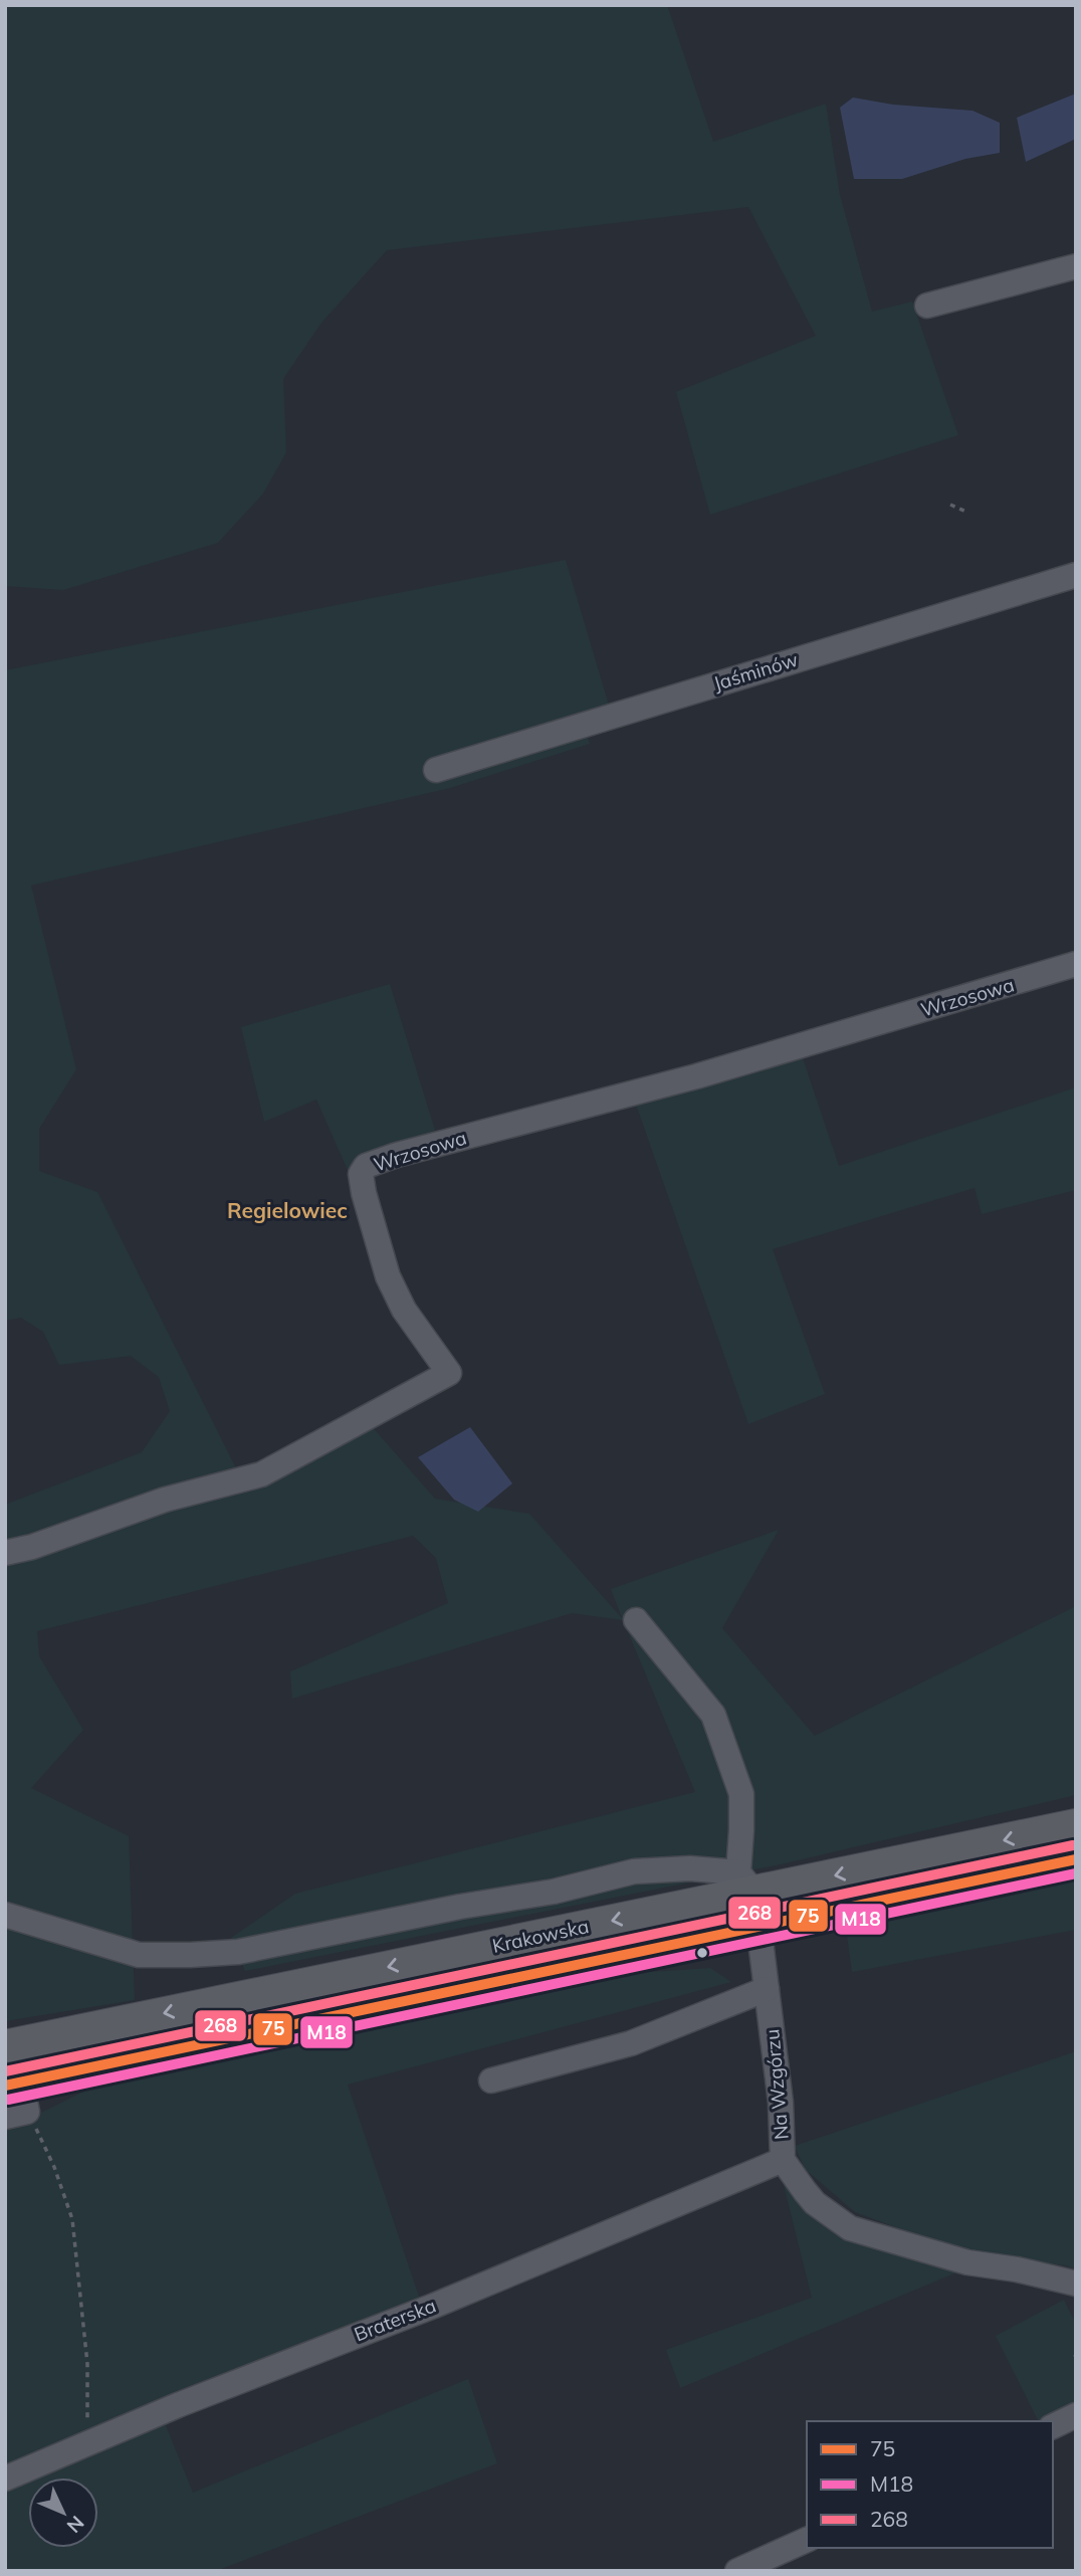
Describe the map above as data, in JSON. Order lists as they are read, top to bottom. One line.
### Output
{"streets":{"main road":["Krakowska"],"street":["Jaśminów","Wrzosowa","Na Wzgórzu","Braterska"]},"crossings":[["Krakowska","Na Wzgórzu"],["Na Wzgórzu","Braterska"]],"districts":["Regielowiec"],"lines":["transit line 268","transit line 75","transit line M18"],"legend":["75","M18","268"],"north":"bottom right"}
